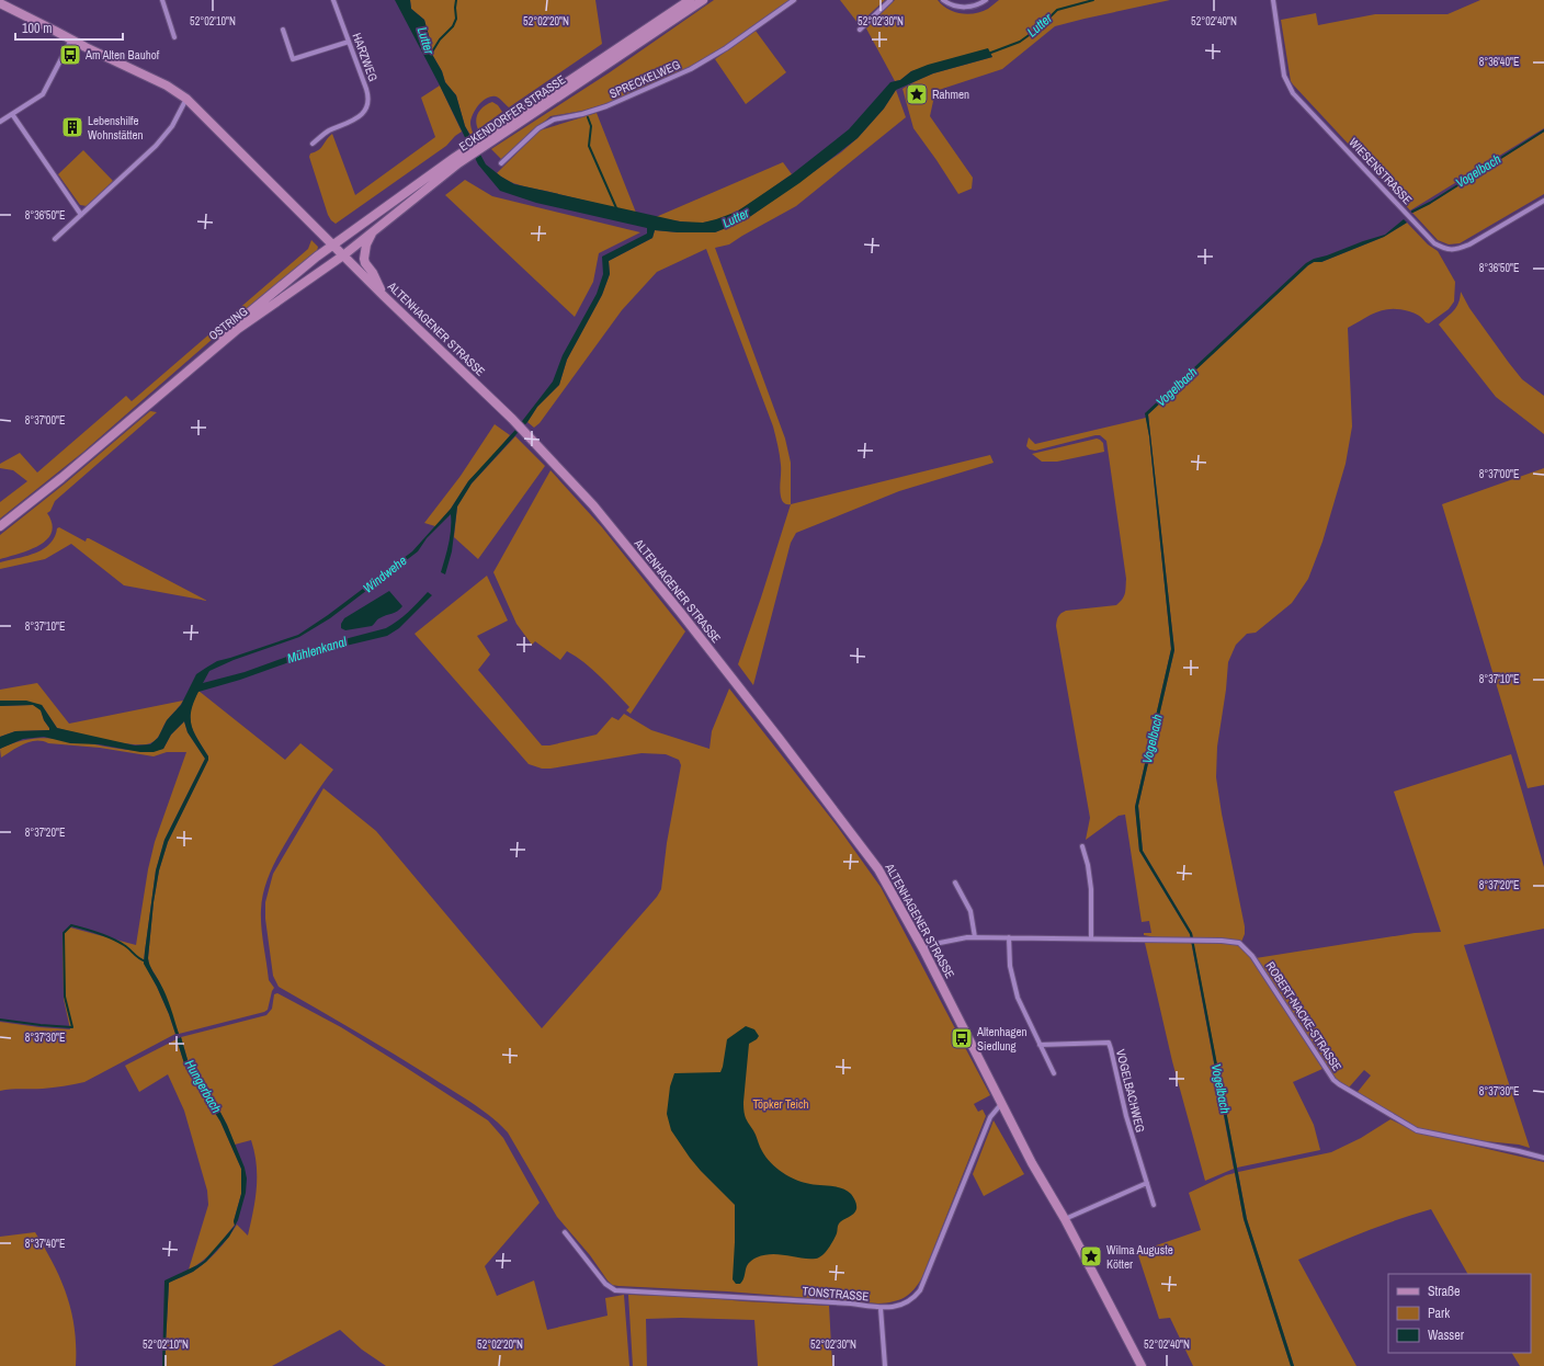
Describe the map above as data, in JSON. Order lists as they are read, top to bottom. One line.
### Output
{"streets":{"main road":["ECKENDORFER STRASSE","OSTRING","ALTENHAGENER STRASSE"],"street":["HARZWEG","SPRECKELWEG","WIESENSTRASSE","ROBERT-NACKE-STRASSE","VOGELBACHWEG","TONSTRASSE"]},"crossings":[["ECKENDORFER STRASSE","OSTRING"],["ECKENDORFER STRASSE","ALTENHAGENER STRASSE"],["OSTRING","ALTENHAGENER STRASSE"],["ALTENHAGENER STRASSE","ROBERT-NACKE-STRASSE"],["ALTENHAGENER STRASSE","TONSTRASSE"]],"water":["Lutter","Vogelbach","Windwehe","Mühlenkanal","Hungerbach"],"parks":["Töpker Teich"],"places":{"bus stop":["Am Alten Bauhof","Altenhagen Siedlung"],"place":["Rahmen","Wilma Auguste Kötter"],"building":["Lebenshilfe Wohnstätten"]},"legend":["Straße","Park","Wasser"],"scale_bar":"100 m","coordinates":["52°02'10\"N","52°02'20\"N","52°02'30\"N","52°02'40\"N","8°36'40\"E","8°36'50\"E","8°37'00\"E","8°37'10\"E","8°37'20\"E","8°37'30\"E","8°37'40\"E"]}
